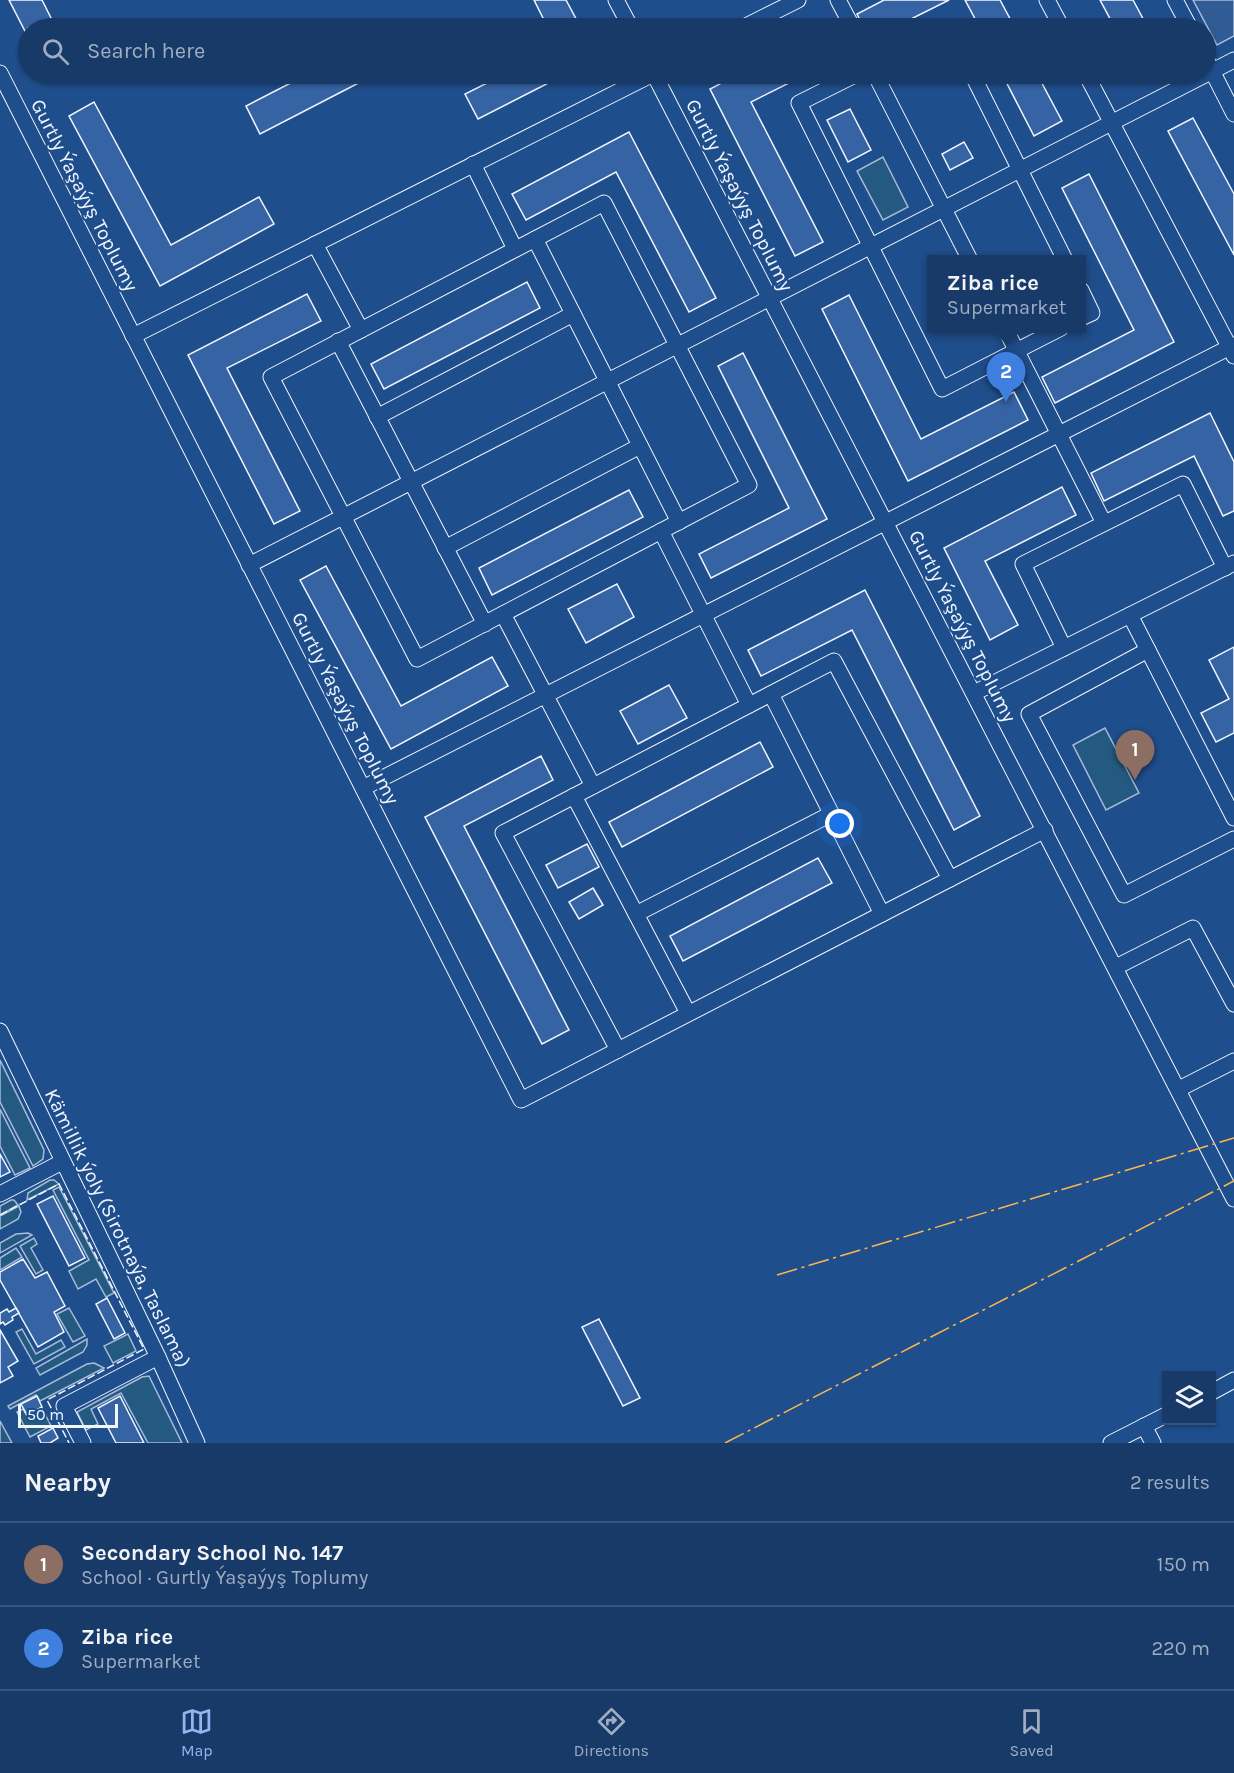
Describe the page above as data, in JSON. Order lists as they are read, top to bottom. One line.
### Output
{"streets":{"street":["Gurtly Ýaşaýyş Toplumy","Kämillik ýoly (Sirotnaýa, Taslama)"]},"scale_bar":"50 m","page":{"search":"Search here","popup":["Ziba rice","Supermarket"],"pins":["2","1"],"scale":"50 m","heading":["Nearby","2 results"],"list":[{"mark":"1","name":"Secondary School No. 147","note":"School · Gurtly Ýaşaýyş Toplumy","value":"150 m"},{"mark":"2","name":"Ziba rice","note":"Supermarket","value":"220 m"}],"nav":["Map","Directions","Saved"]}}
